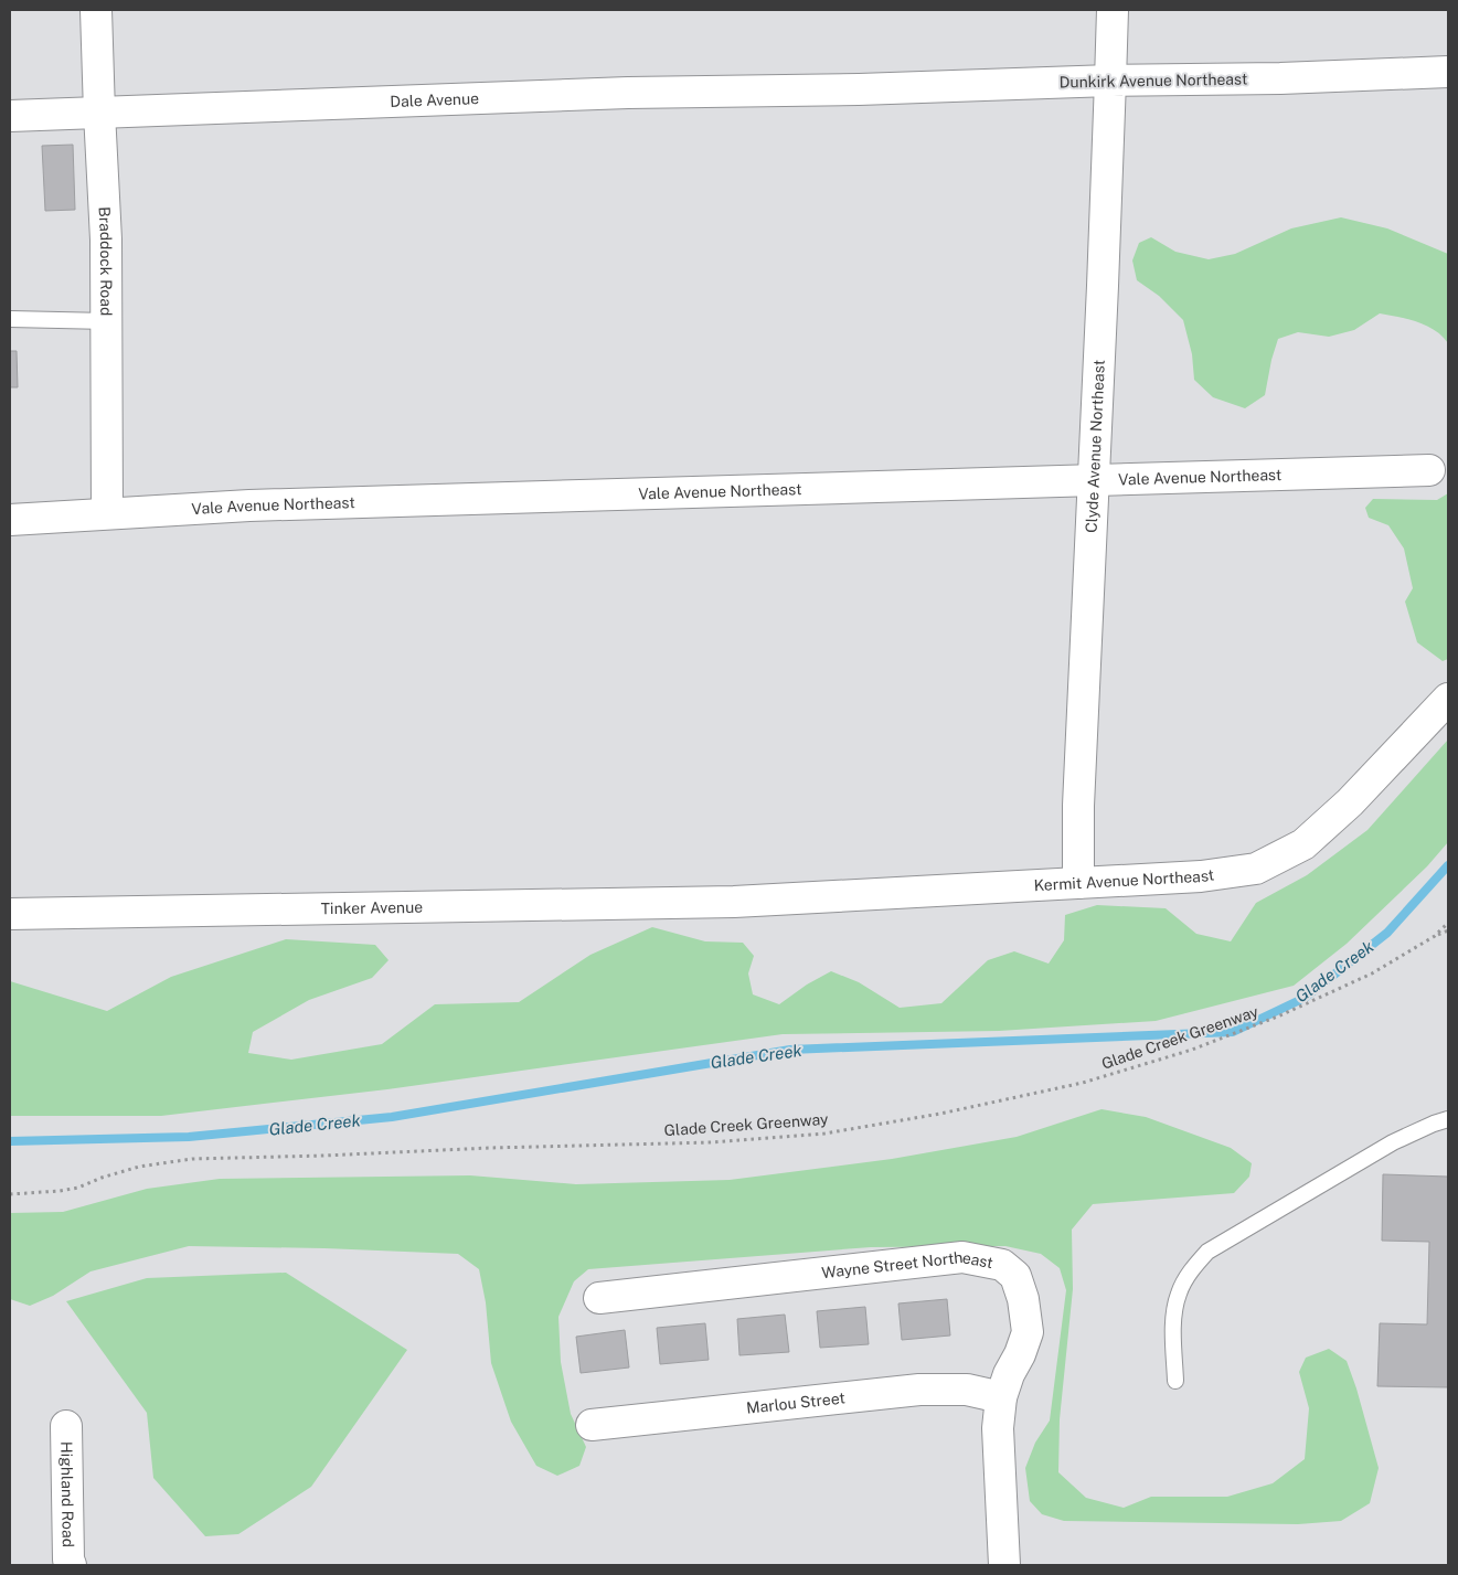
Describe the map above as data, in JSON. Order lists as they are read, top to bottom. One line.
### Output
{"streets":{"street":["Dunkirk Avenue Northeast","Dale Avenue","Braddock Road","Clyde Avenue Northeast","Vale Avenue Northeast","Kermit Avenue Northeast","Tinker Avenue","Wayne Street Northeast","Marlou Street","Highland Road"],"path":["Glade Creek Greenway"]},"crossings":[["Dunkirk Avenue Northeast","Dale Avenue"],["Dunkirk Avenue Northeast","Clyde Avenue Northeast"],["Dale Avenue","Braddock Road"],["Braddock Road","Vale Avenue Northeast"],["Clyde Avenue Northeast","Vale Avenue Northeast"],["Clyde Avenue Northeast","Kermit Avenue Northeast"],["Kermit Avenue Northeast","Tinker Avenue"],["Wayne Street Northeast","Marlou Street"]],"water":["Glade Creek"]}
